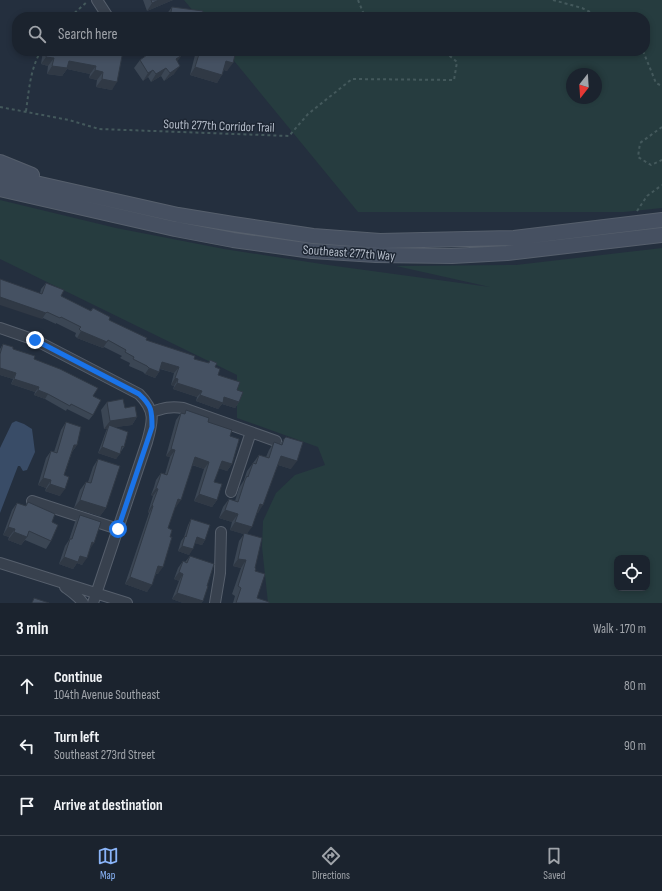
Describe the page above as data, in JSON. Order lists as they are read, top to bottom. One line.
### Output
{"streets":{"main road":["Southeast 277th Way"],"path":["South 277th Corridor Trail"]},"north":"bottom","page":{"search":"Search here","heading":["3 min","Walk · 170 m"],"list":[["Continue","104th Avenue Southeast","80 m"],["Turn left","Southeast 273rd Street","90 m"],"Arrive at destination"],"nav":["Map","Directions","Saved"]}}
